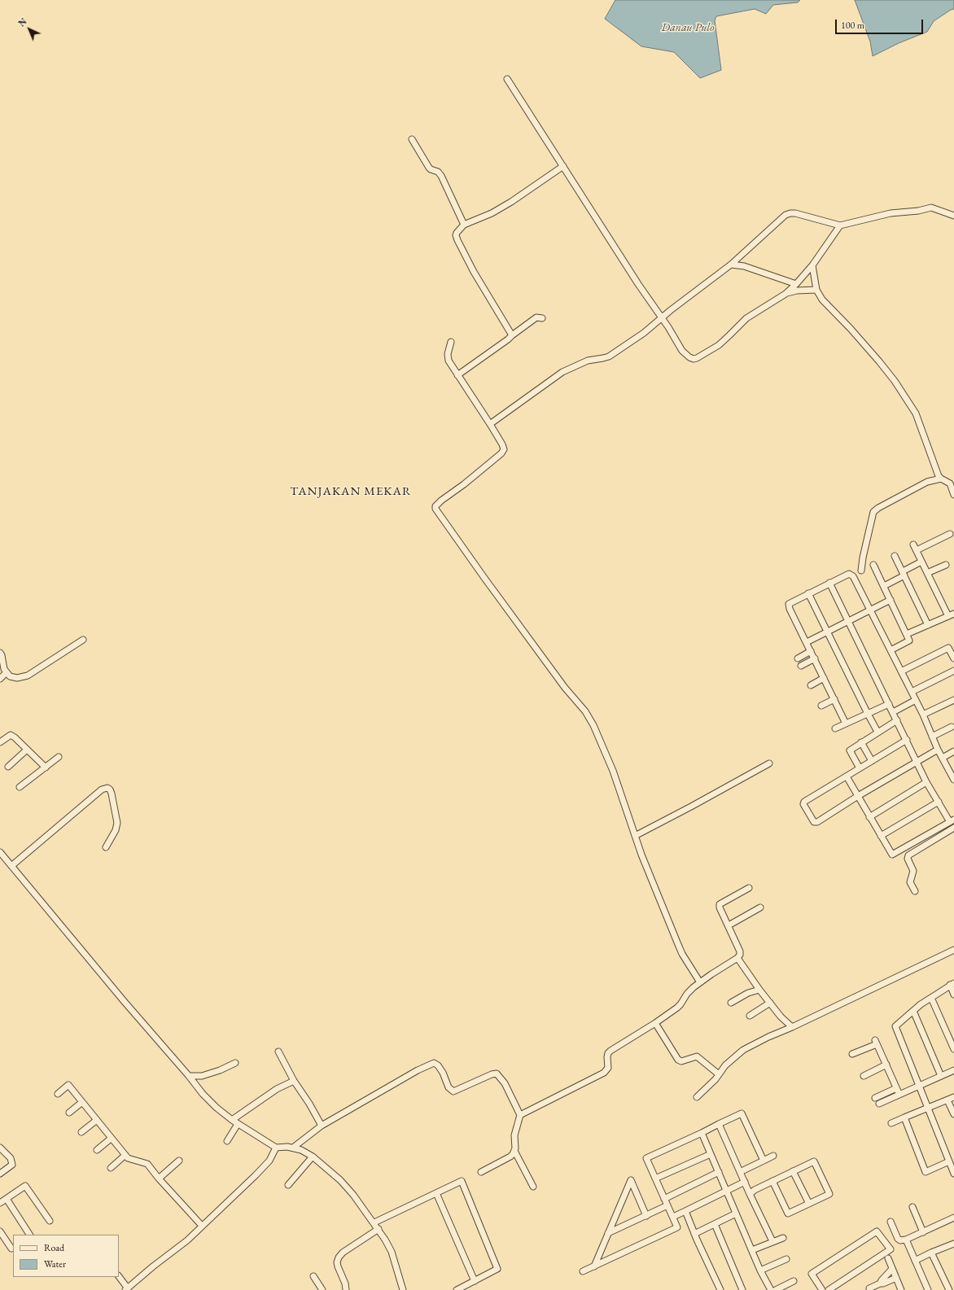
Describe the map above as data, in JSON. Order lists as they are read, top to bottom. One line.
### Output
{"districts":["TANJAKAN MEKAR"],"water":["Danau Pulo"],"legend":["Road","Water"],"scale_bar":"100 m","north":"top left"}
